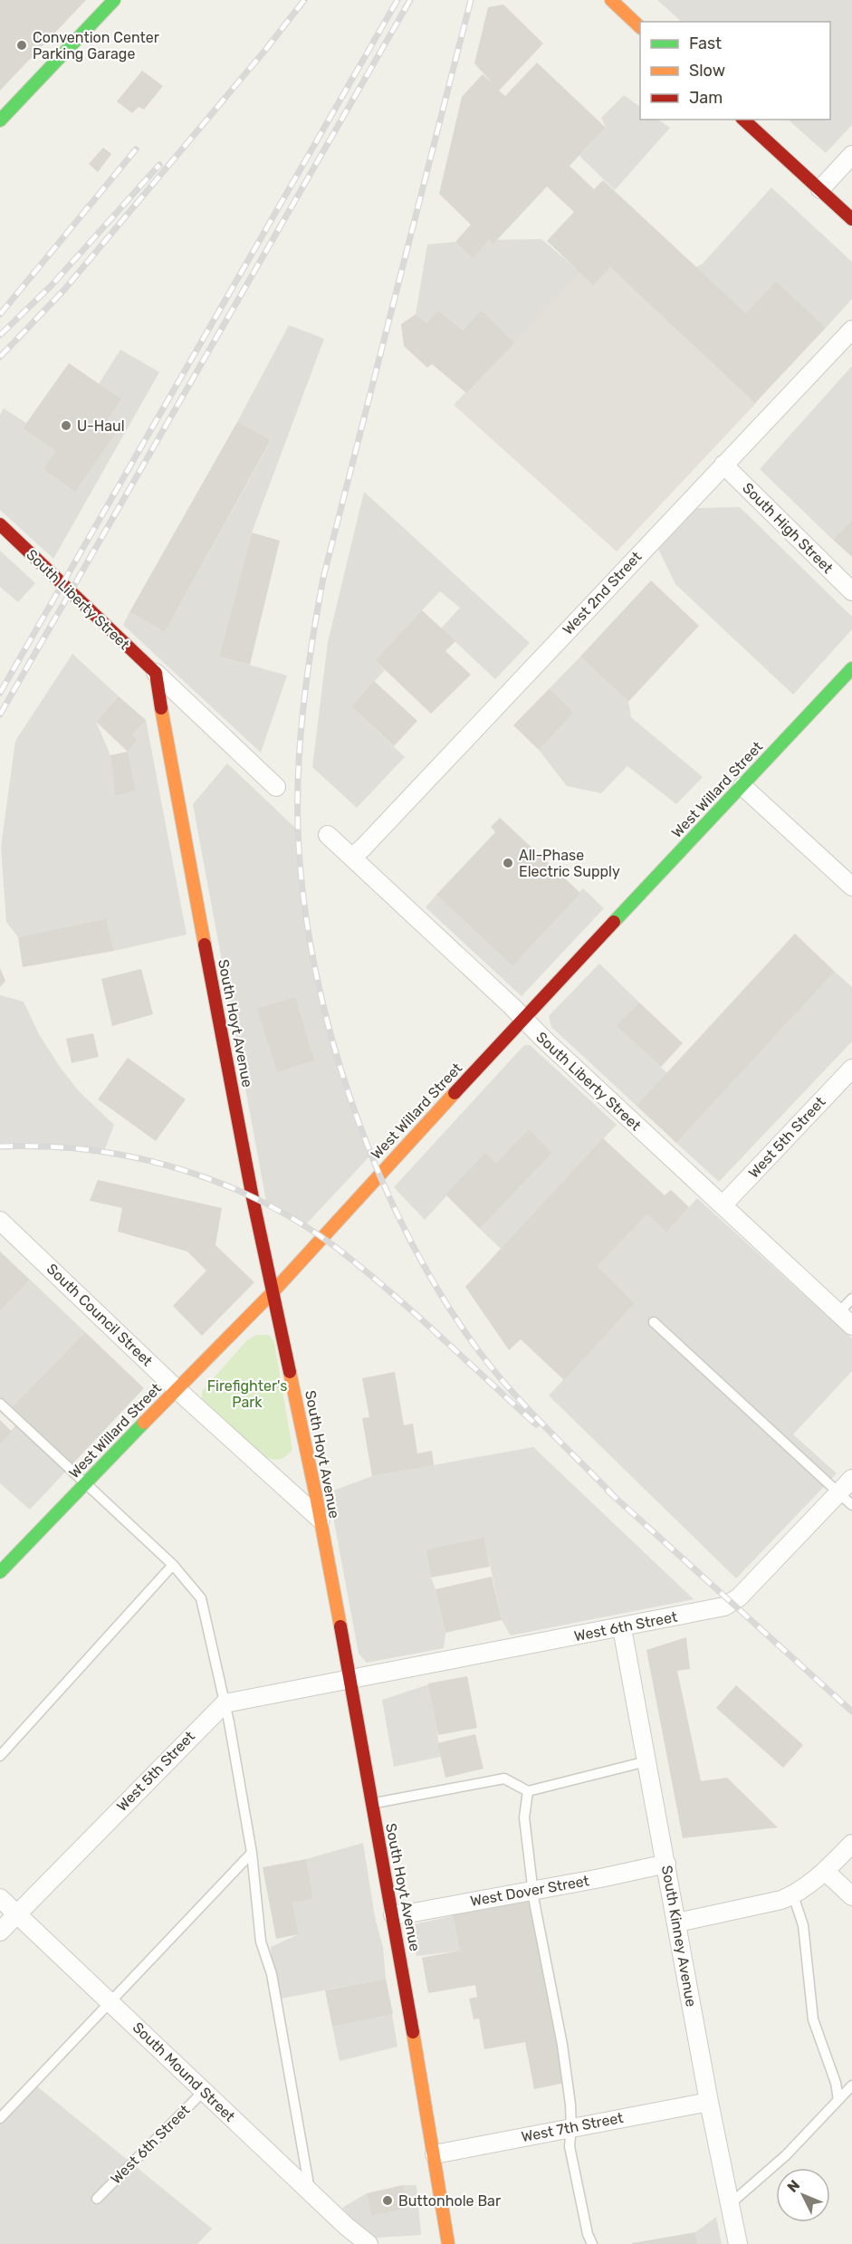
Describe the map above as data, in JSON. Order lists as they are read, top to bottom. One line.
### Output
{"streets":{"main road":["South Liberty Street","West Willard Street","South Hoyt Avenue"],"street":["South High Street","West 2nd Street","West 5th Street","South Council Street","West 6th Street","West Dover Street","South Kinney Avenue","South Mound Street","West 7th Street"]},"crossings":[["South High Street","West 2nd Street"],["West 2nd Street","South Liberty Street"],["South Liberty Street","West Willard Street"],["South Liberty Street","South Hoyt Avenue"],["South Liberty Street","West 5th Street"],["West Willard Street","South Hoyt Avenue"],["West Willard Street","South Council Street"],["South Hoyt Avenue","South Council Street"],["South Hoyt Avenue","West 6th Street"],["South Hoyt Avenue","West Dover Street"],["South Hoyt Avenue","West 7th Street"],["West 5th Street","South Mound Street"],["West 6th Street","South Kinney Avenue"],["West 6th Street","South Mound Street"],["West Dover Street","South Kinney Avenue"],["South Kinney Avenue","West 7th Street"]],"parks":["Firefighter's Park"],"places":["Convention Center Parking Garage","U-Haul","All-Phase Electric Supply","Buttonhole Bar"],"legend":["Fast","Slow","Jam"],"north":"top left"}
